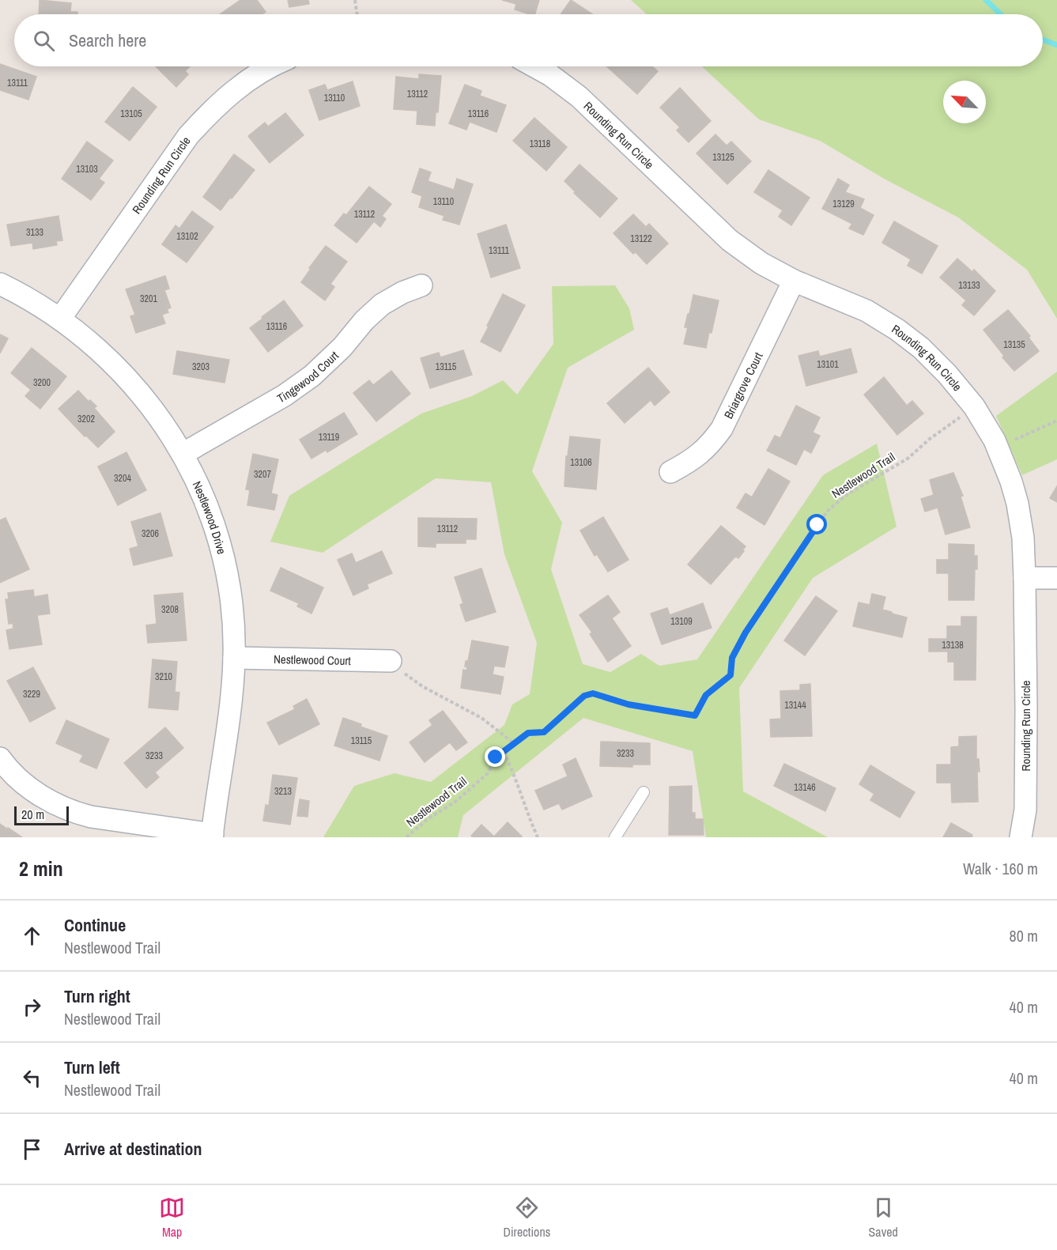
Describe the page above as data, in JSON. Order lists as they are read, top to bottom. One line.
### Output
{"streets":{"street":["Rounding Run Circle","Tingewood Court","Briargrove Court","Nestlewood Drive","Nestlewood Court"],"path":["Nestlewood Trail"]},"crossings":[["Rounding Run Circle","Briargrove Court"],["Rounding Run Circle","Nestlewood Trail"],["Rounding Run Circle","Nestlewood Drive"],["Tingewood Court","Nestlewood Drive"],["Nestlewood Drive","Nestlewood Court"]],"house_numbers":["13111","13112","13110","13105","13116","13118","13125","13103","13110","13129","13112","3133","13102","13122","13111","13133","3201","13116","13135","13101","3203","13115","3200","3202","13119","13106","3207","3204","13112","3206","3208","13109","13138","3210","3229","13144","13115","3233","3233","13146","3213"],"scale_bar":"20 m","north":"top left","page":{"search":"Search here","scale":"20 m","heading":["2 min","Walk · 160 m"],"list":[["Continue","Nestlewood Trail","80 m"],["Turn right","Nestlewood Trail","40 m"],["Turn left","Nestlewood Trail","40 m"],"Arrive at destination"],"nav":["Map","Directions","Saved"]}}
